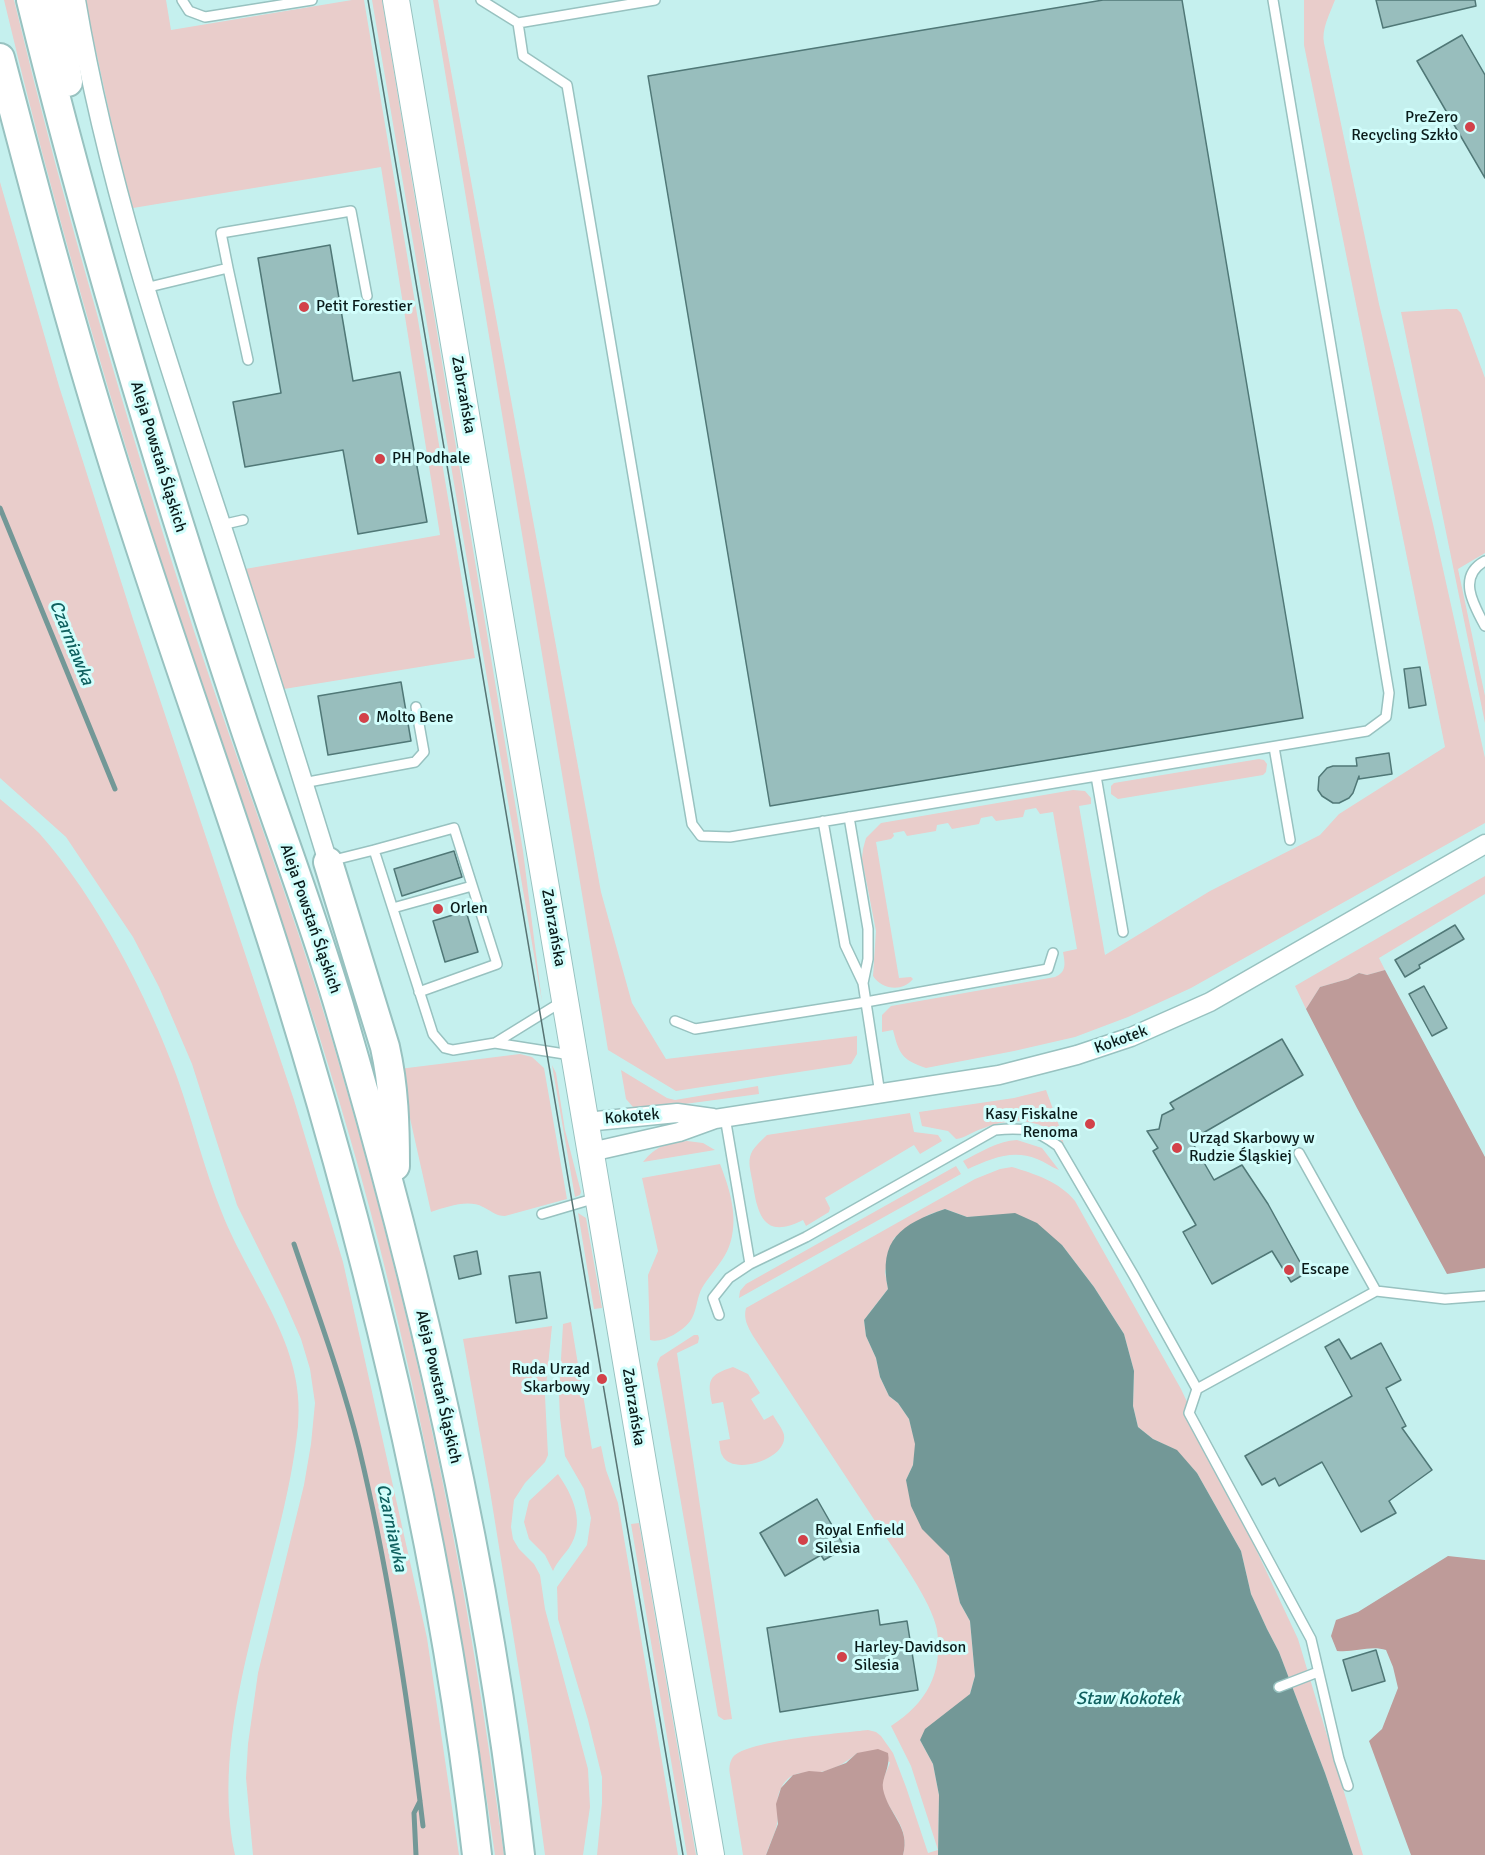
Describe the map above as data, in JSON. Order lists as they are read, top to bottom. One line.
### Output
{"streets":{"main road":["Zabrzańska","Aleja Powstań Śląskich"],"street":["Kokotek"]},"crossings":[["Zabrzańska","Kokotek"]],"water":["Czarniawka","Staw Kokotek"],"places":["PreZero Recycling Szkło","Petit Forestier","PH Podhale","Molto Bene","Orlen","Kasy Fiskalne Renoma","Urząd Skarbowy w Rudzie Śląskiej","Escape","Ruda Urząd Skarbowy","Royal Enfield Silesia","Harley-Davidson Silesia"]}
